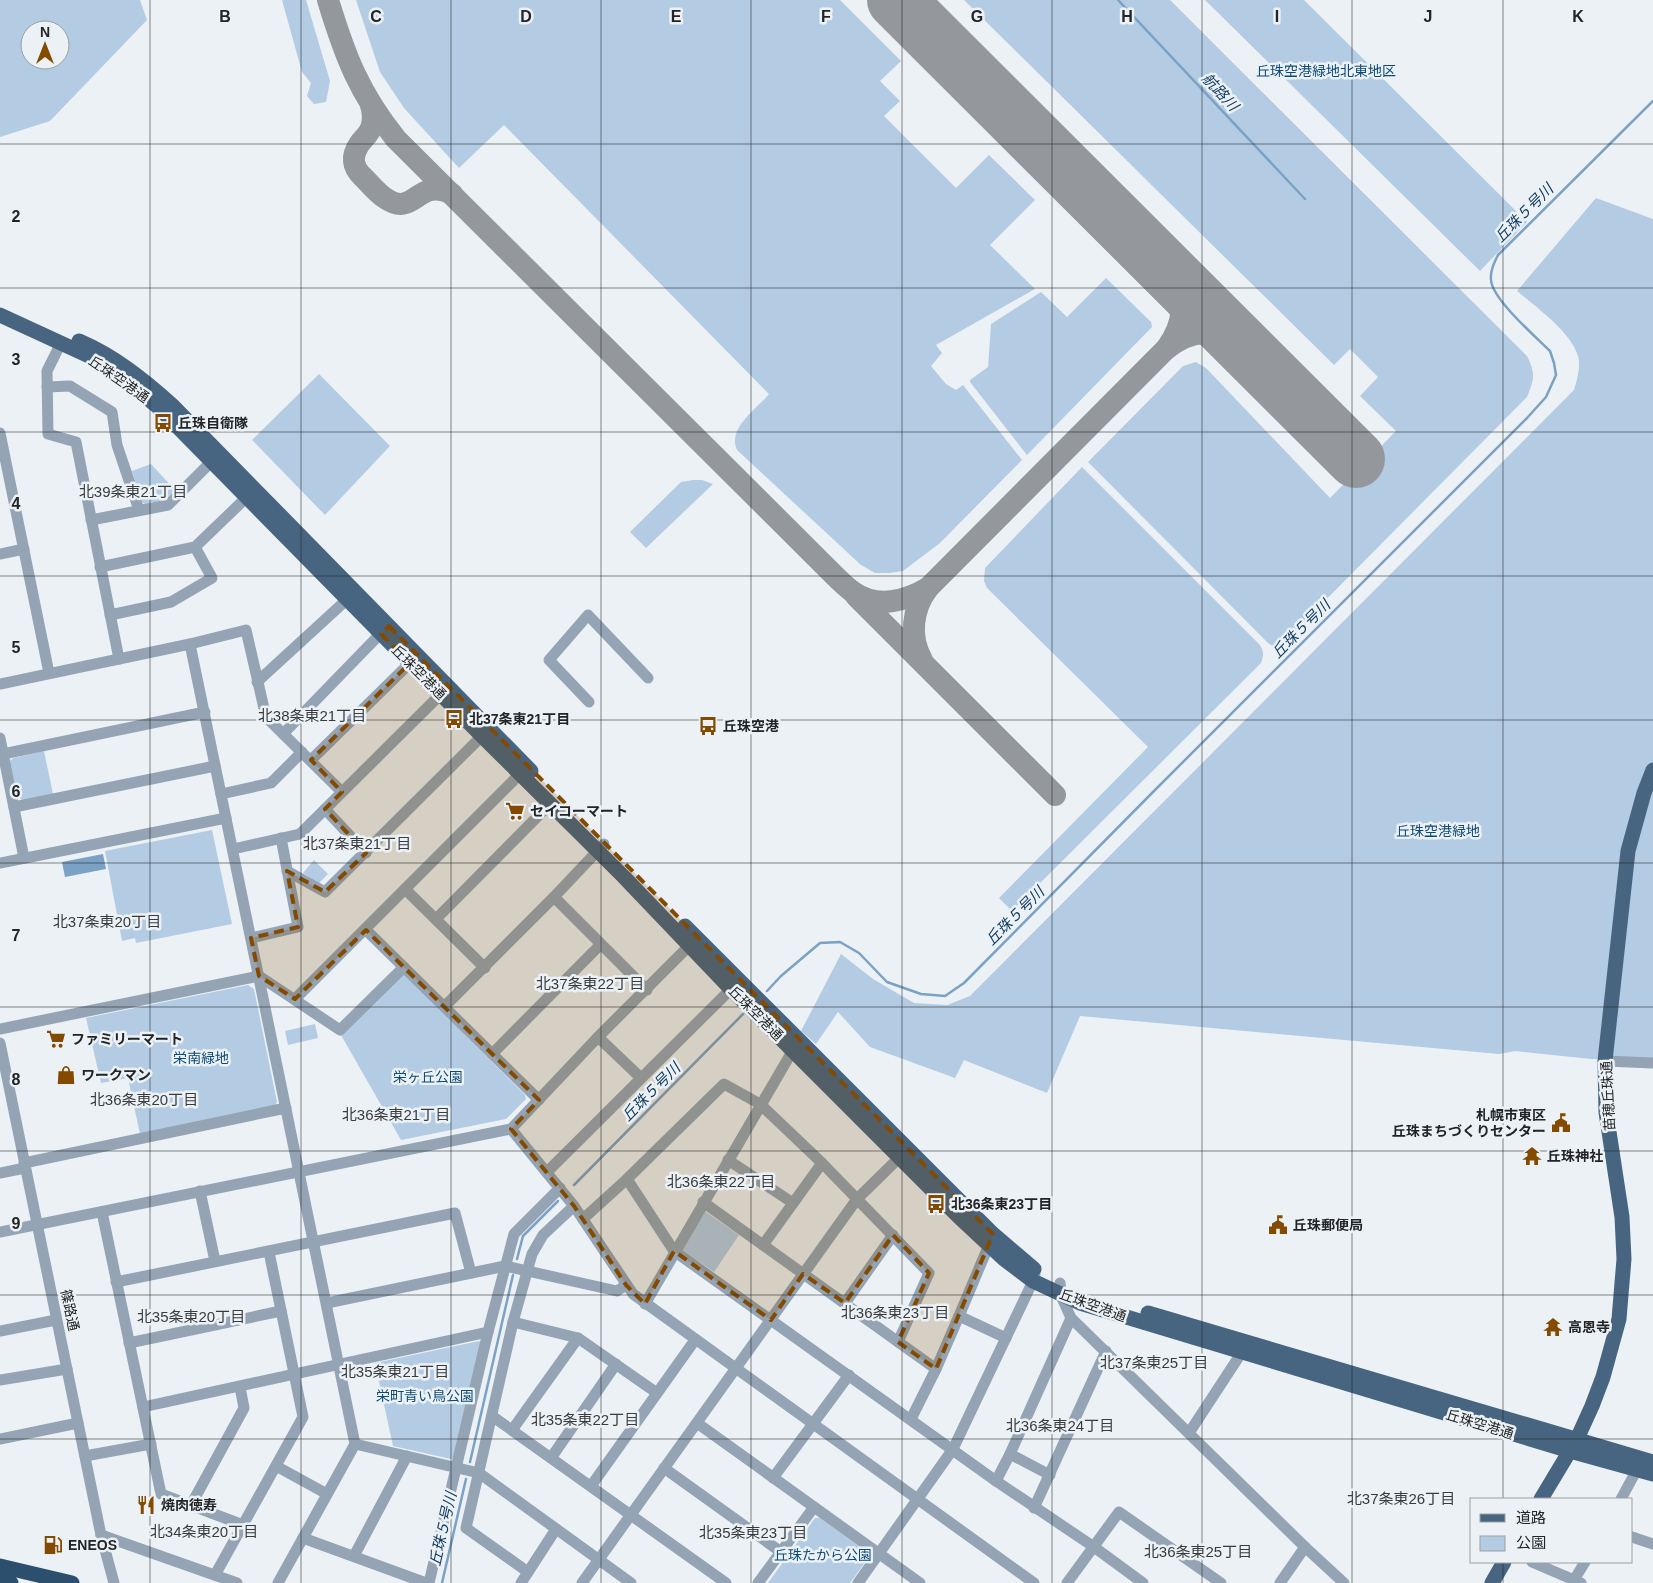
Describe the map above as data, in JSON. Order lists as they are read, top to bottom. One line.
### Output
{"streets":{"main road":["丘珠空港通","苗穂丘珠通"],"street":["篠路通"]},"crossings":[["丘珠空港通","苗穂丘珠通"]],"districts":["北39条東21丁目","北38条東21丁目","北37条東21丁目","北37条東20丁目","北37条東22丁目","北36条東20丁目","北36条東21丁目","北36条東22丁目","北36条東23丁目","北35条東20丁目","北37条東25丁目","北35条東21丁目","北35条東22丁目","北36条東24丁目","北37条東26丁目","北34条東20丁目","北35条東23丁目","北36条東25丁目"],"water":["航路川","丘珠５号川"],"parks":["丘珠空港緑地北東地区","丘珠空港緑地","栄南緑地","栄ヶ丘公園","栄町青い鳥公園","丘珠たから公園"],"places":{"bus stop":["丘珠自衛隊","北37条東21丁目","丘珠空港","北36条東23丁目"],"supermarket":["セイコーマート","ファミリーマート"],"shop":["ワークマン"],"public building":["札幌市東区 丘珠まちづくりセンター","丘珠郵便局"],"temple":["丘珠神社","高恩寺"],"restaurant":["焼肉徳寿"],"fuel station":["ENEOS"]},"legend":["道路","公園"],"north":"top","grid":{"columns":["B","C","D","E","F","G","H","I","J","K"],"rows":["2","3","4","5","6","7","8","9"]}}
